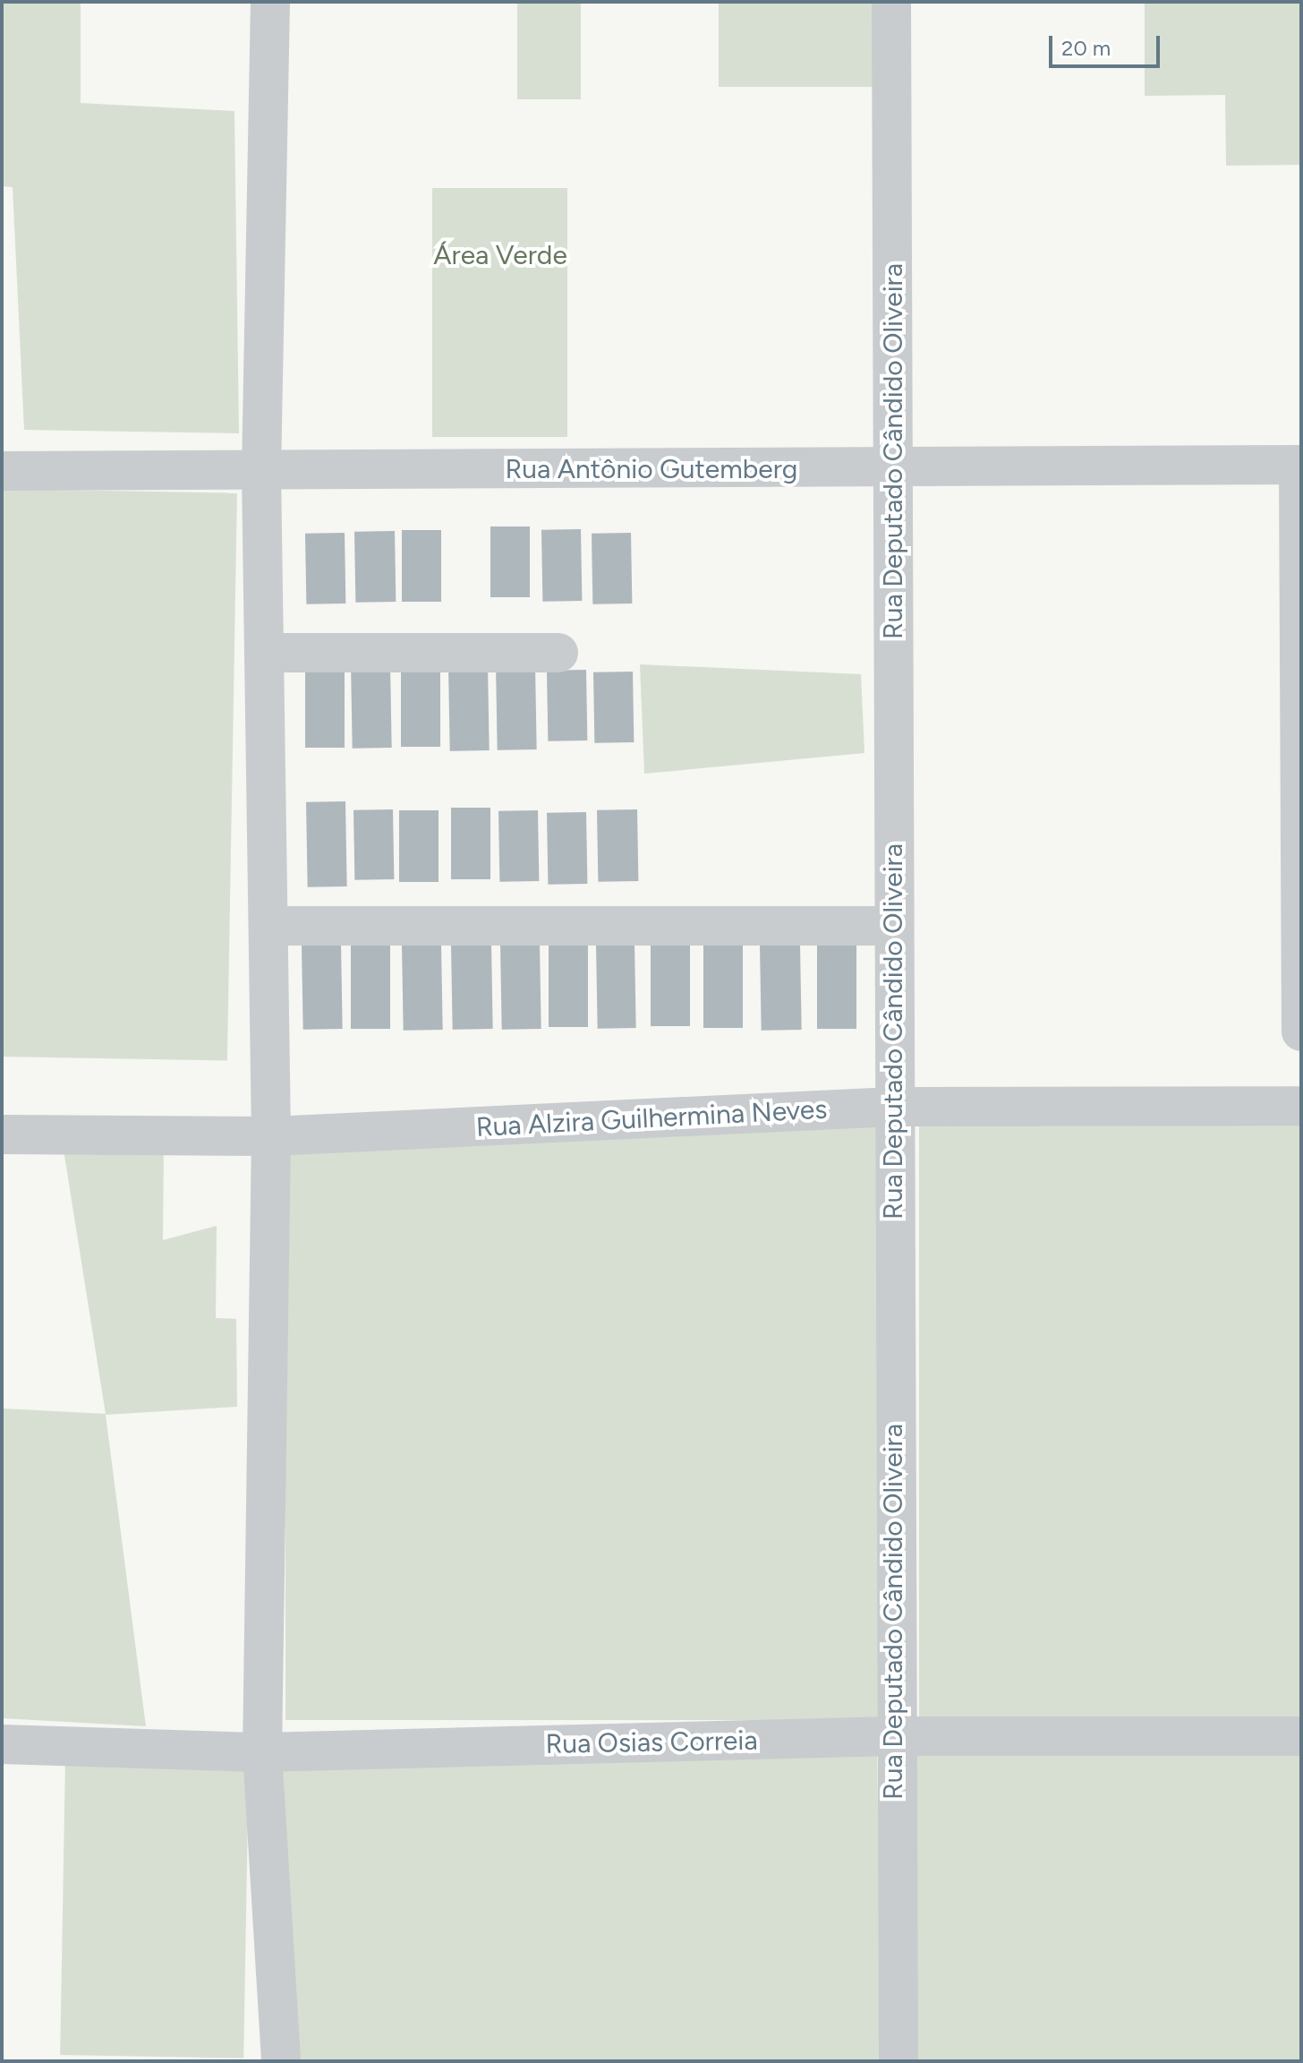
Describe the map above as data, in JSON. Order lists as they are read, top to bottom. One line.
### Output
{"streets":{"street":["Rua Deputado Cândido Oliveira","Rua Antônio Gutemberg","Rua Alzira Guilhermina Neves","Rua Osias Correia"]},"crossings":[["Rua Deputado Cândido Oliveira","Rua Antônio Gutemberg"],["Rua Deputado Cândido Oliveira","Rua Alzira Guilhermina Neves"],["Rua Deputado Cândido Oliveira","Rua Osias Correia"]],"parks":["Área Verde"],"scale_bar":"20 m"}
